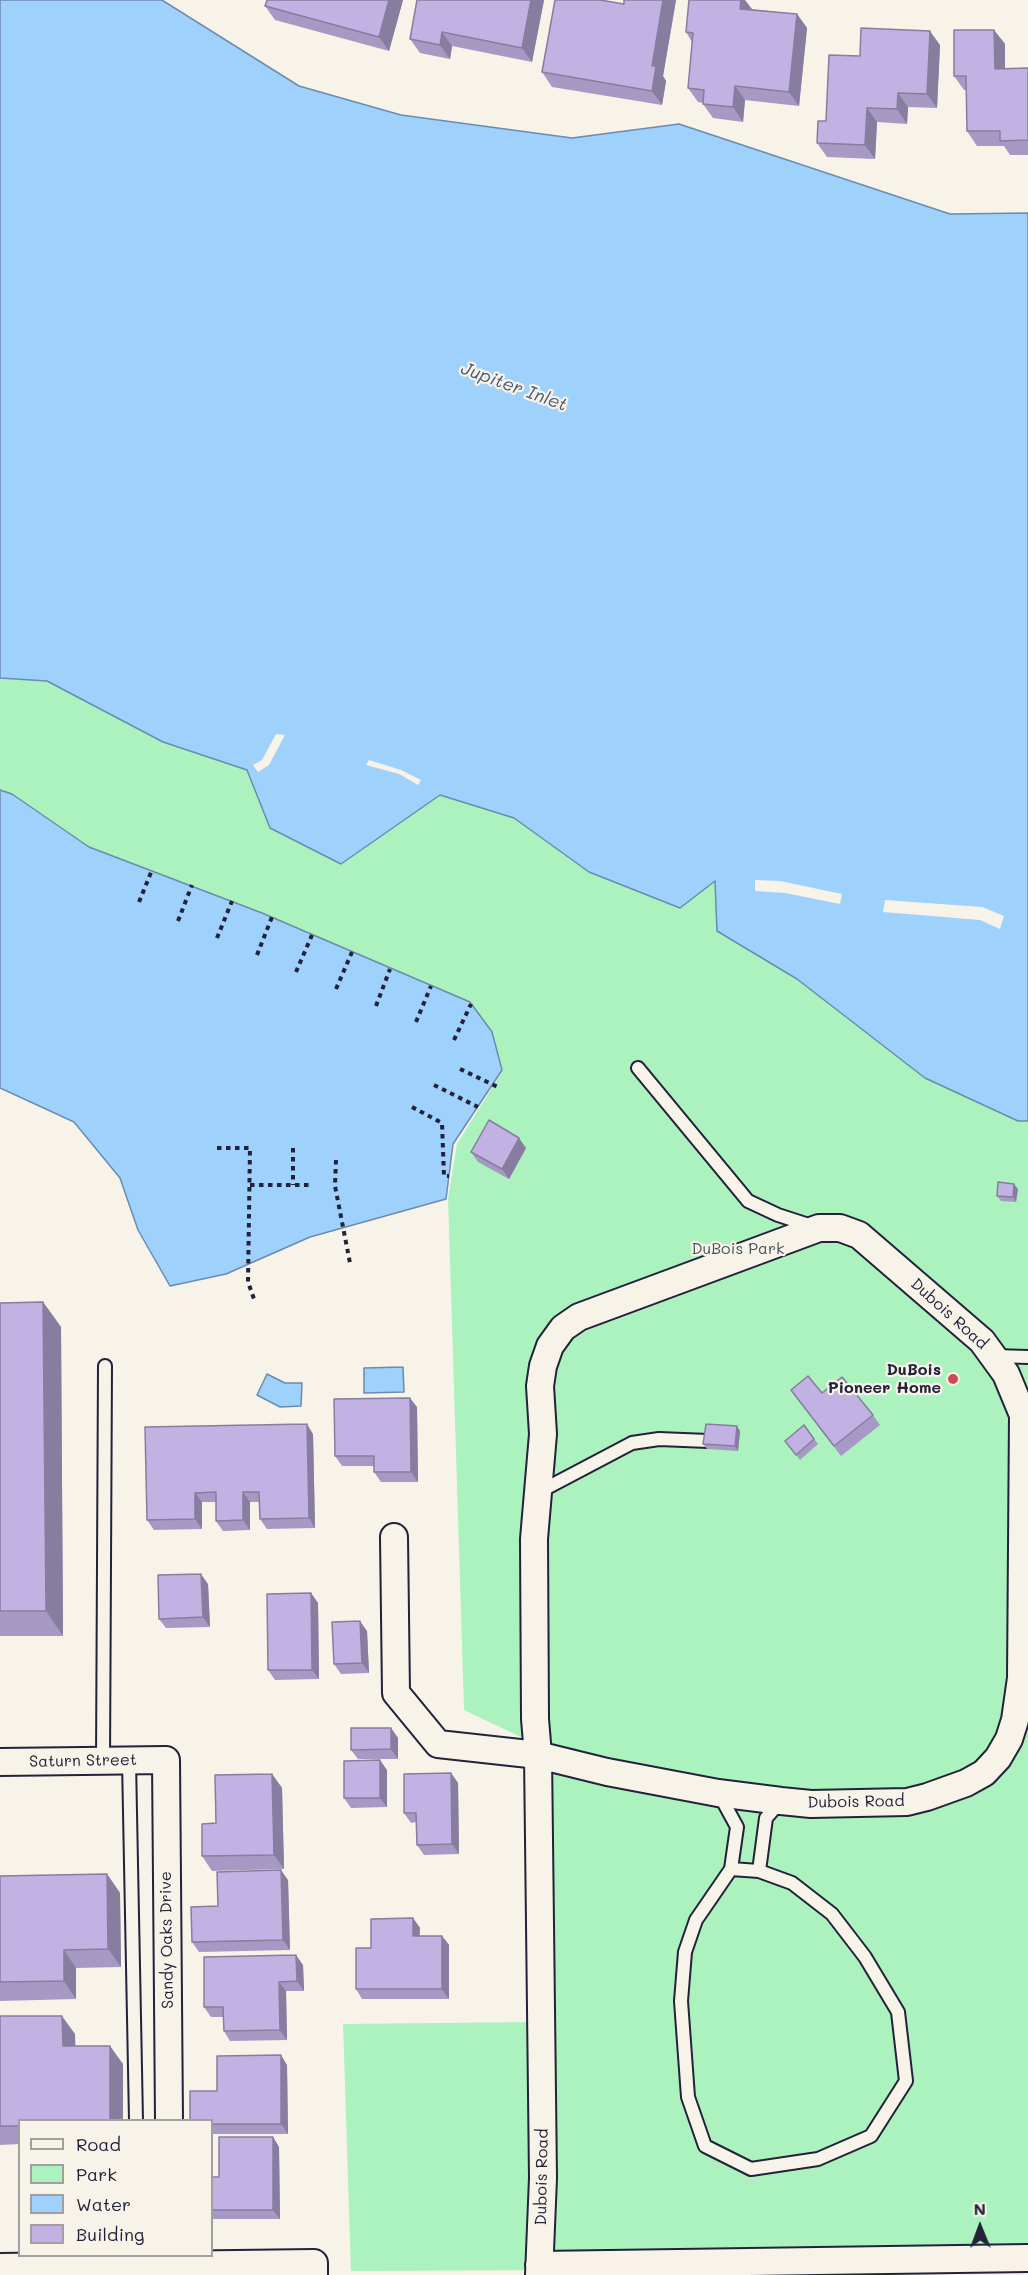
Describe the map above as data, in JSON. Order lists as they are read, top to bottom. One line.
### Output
{"streets":{"street":["Dubois Road","Saturn Street","Sandy Oaks Drive"]},"crossings":[["Saturn Street","Sandy Oaks Drive"]],"water":["Jupiter Inlet"],"parks":["DuBois Park"],"places":["DuBois Pioneer Home"],"legend":["Road","Park","Water","Building"],"north":"top"}
